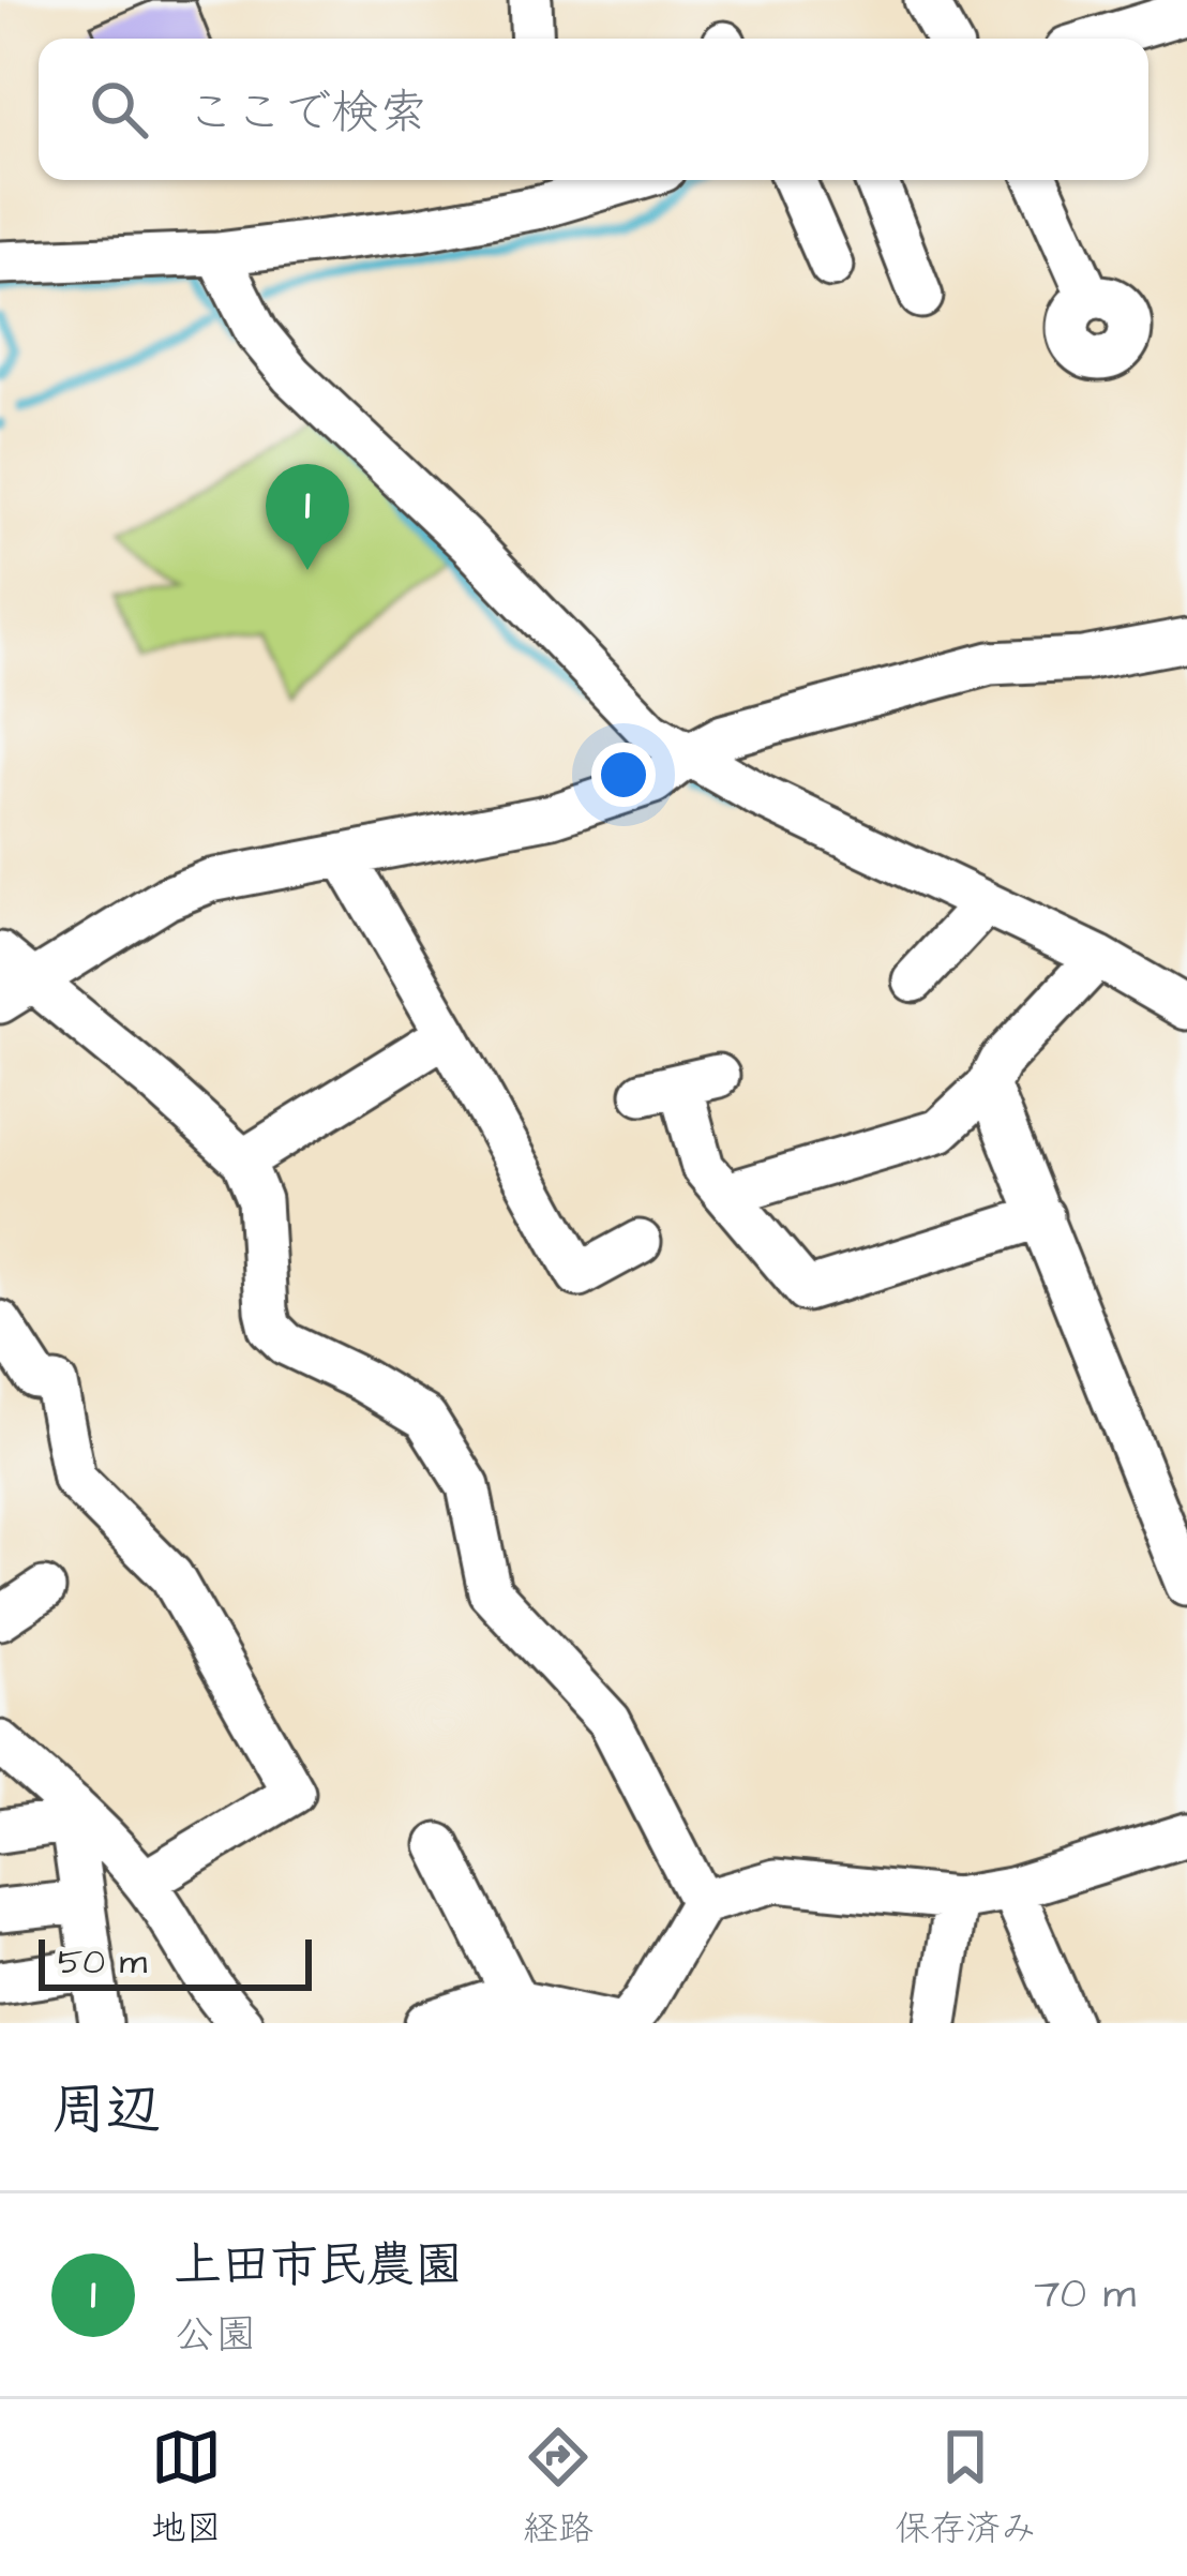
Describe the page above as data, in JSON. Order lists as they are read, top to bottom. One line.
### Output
{"scale_bar":"50 m","page":{"search":"ここで検索","pins":"1","scale":"50 m","heading":"周辺","list":[{"mark":"1","name":"上田市民農園","note":"公園","value":"70 m"}],"nav":["地図","経路","保存済み"]}}
